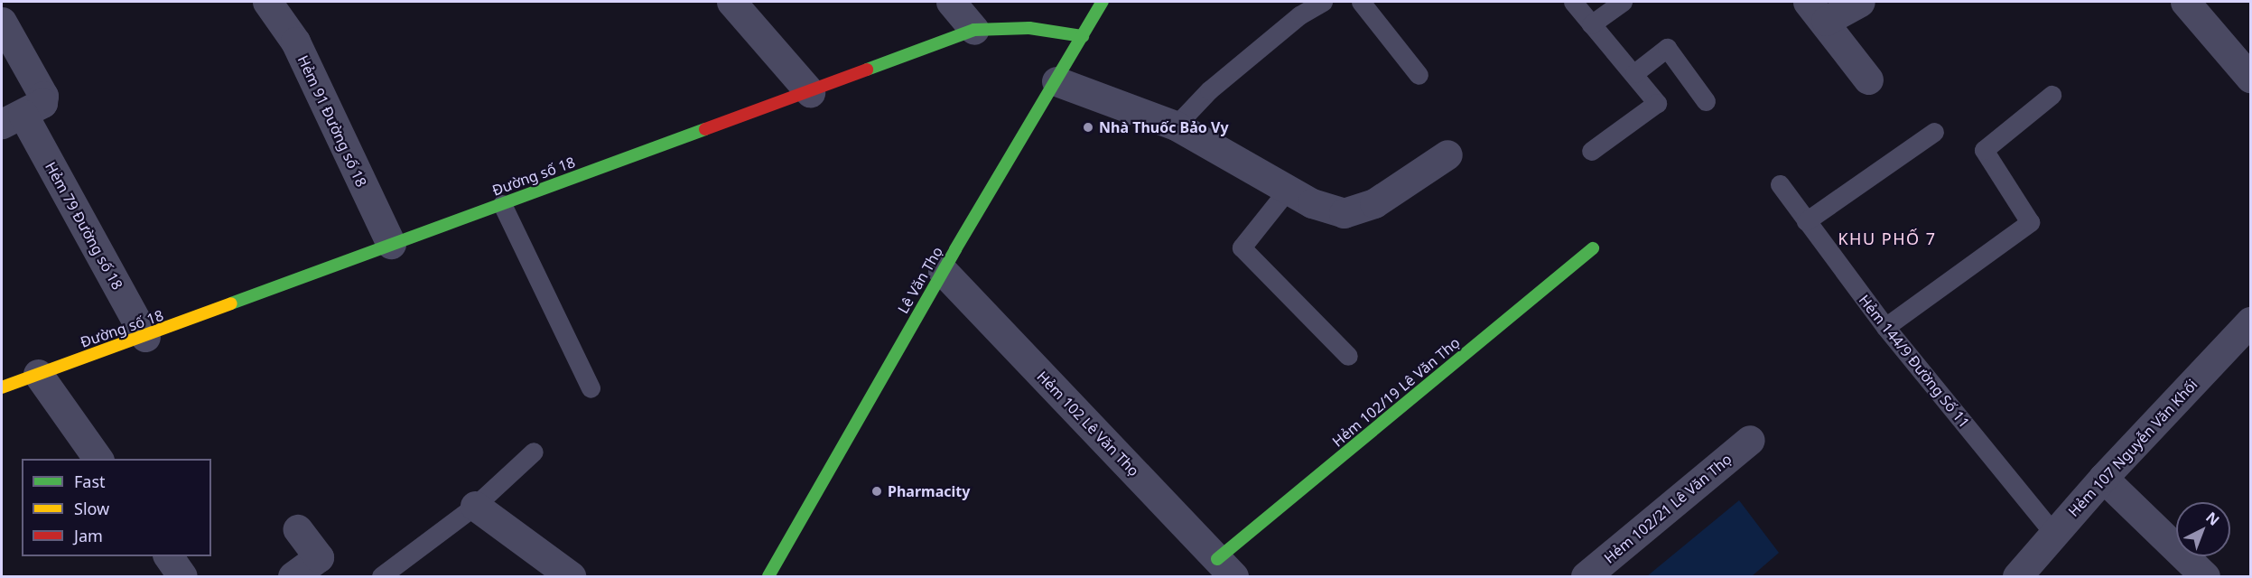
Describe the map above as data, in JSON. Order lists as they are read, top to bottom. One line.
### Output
{"streets":{"street":["Hẻm 91 Đường số 18","Đường số 18","Hẻm 79 Đường số 18","Lê Văn Thọ","Hẻm 102/19 Lê Văn Thọ","Hẻm 102 Lê Văn Thọ","Hẻm 107 Nguyễn Văn Khối","Hẻm 102/21 Lê Văn Thọ"],"lane":["Hẻm 144/9 Đường Số 11"]},"crossings":[["Hẻm 91 Đường số 18","Đường số 18"],["Đường số 18","Hẻm 79 Đường số 18"],["Đường số 18","Lê Văn Thọ"],["Lê Văn Thọ","Hẻm 102 Lê Văn Thọ"],["Hẻm 144/9 Đường Số 11","Hẻm 107 Nguyễn Văn Khối"],["Hẻm 102/19 Lê Văn Thọ","Hẻm 102 Lê Văn Thọ"]],"districts":["KHU PHỐ 7"],"places":["Nhà Thuốc Bảo Vy","Pharmacity"],"legend":["Fast","Slow","Jam"],"north":"top right"}
